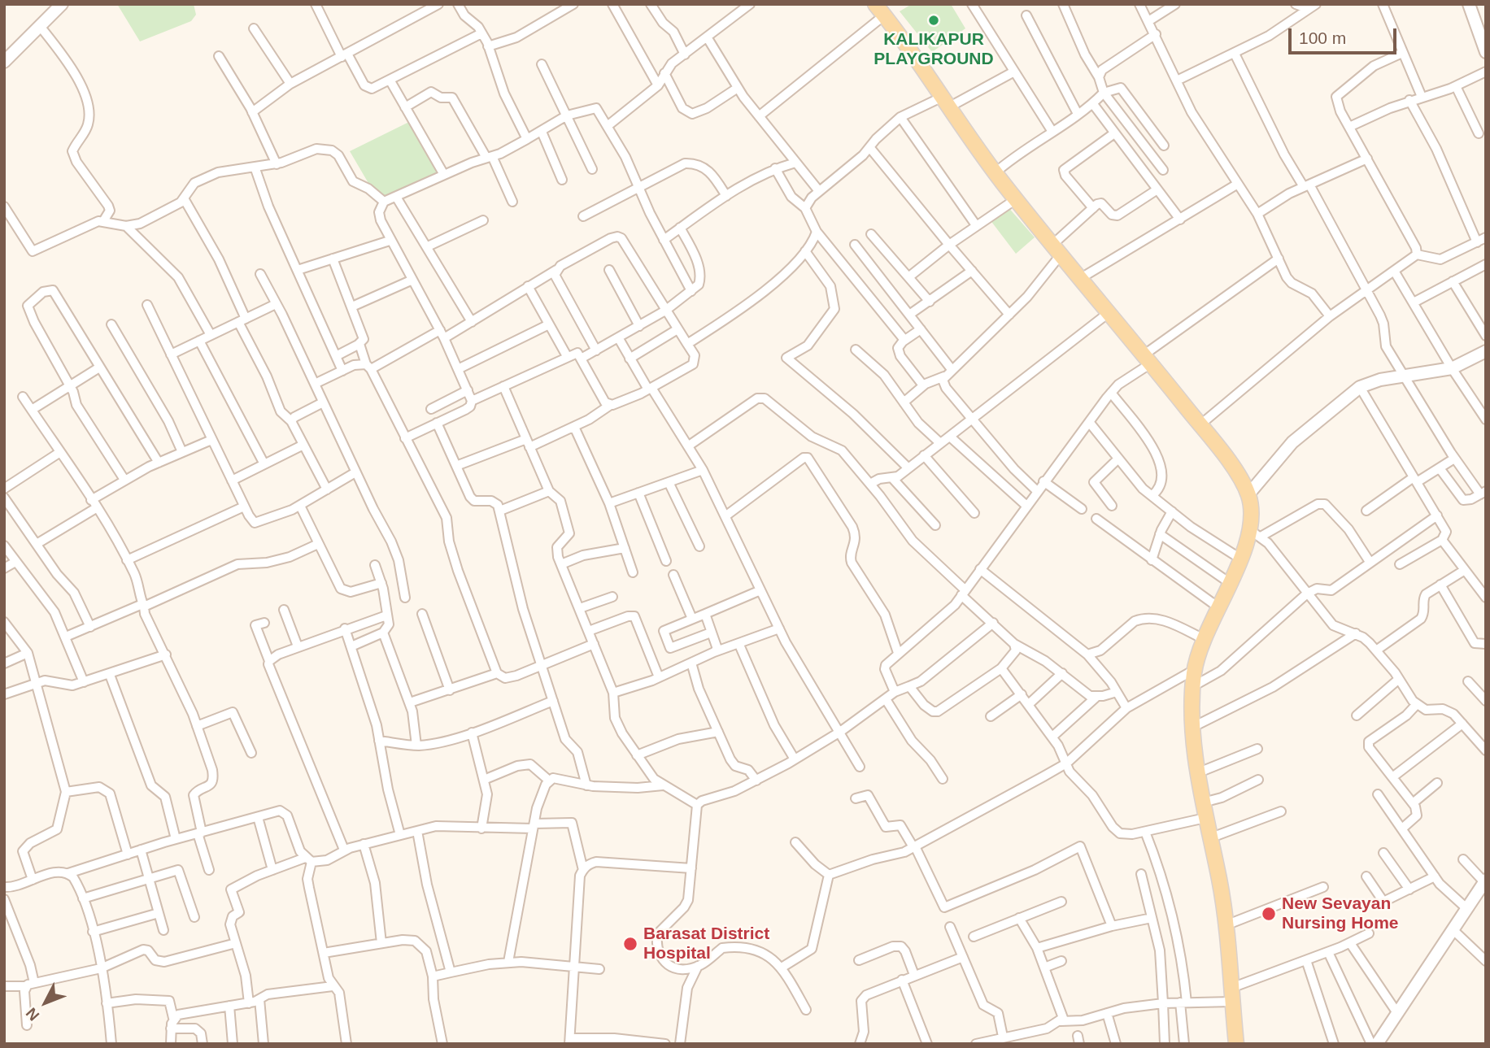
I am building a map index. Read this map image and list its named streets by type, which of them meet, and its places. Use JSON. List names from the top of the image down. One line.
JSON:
{"places":["KALIKAPUR PLAYGROUND","New Sevayan Nursing Home","Barasat District Hospital"],"scale_bar":"100 m","north":"bottom left"}
